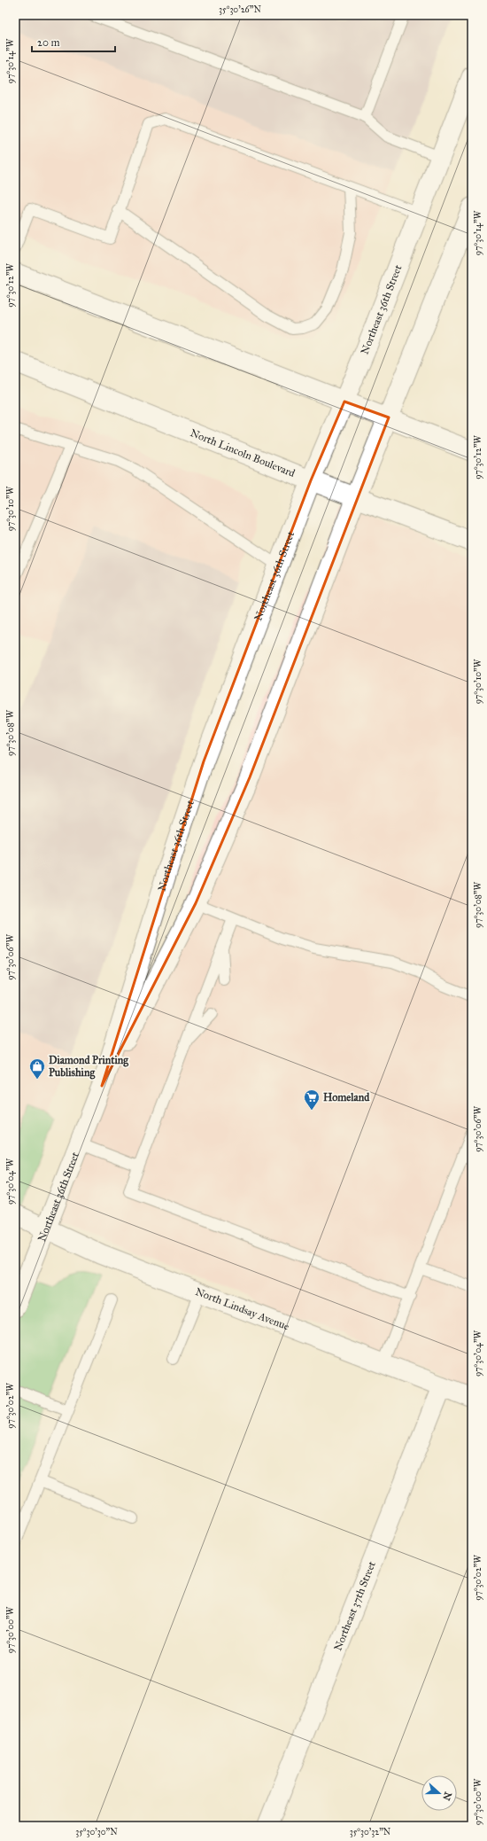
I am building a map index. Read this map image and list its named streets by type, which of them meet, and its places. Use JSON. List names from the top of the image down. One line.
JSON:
{"streets":{"main road":["Northeast 36th Street","North Lincoln Boulevard","North Lindsay Avenue","Northeast 37th Street"]},"crossings":[["Northeast 36th Street","North Lincoln Boulevard"],["Northeast 36th Street","North Lindsay Avenue"],["North Lindsay Avenue","Northeast 37th Street"]],"places":{"shop":["Diamond Printing Publishing"],"supermarket":["Homeland"]},"scale_bar":"20 m","north":"right","coordinates":["35°30'26\"N","97°30'14\"W","97°30'12\"W","97°30'10\"W","97°30'08\"W","97°30'06\"W","97°30'04\"W","97°30'02\"W","97°30'00\"W","35°30'30\"N","35°30'32\"N"]}
